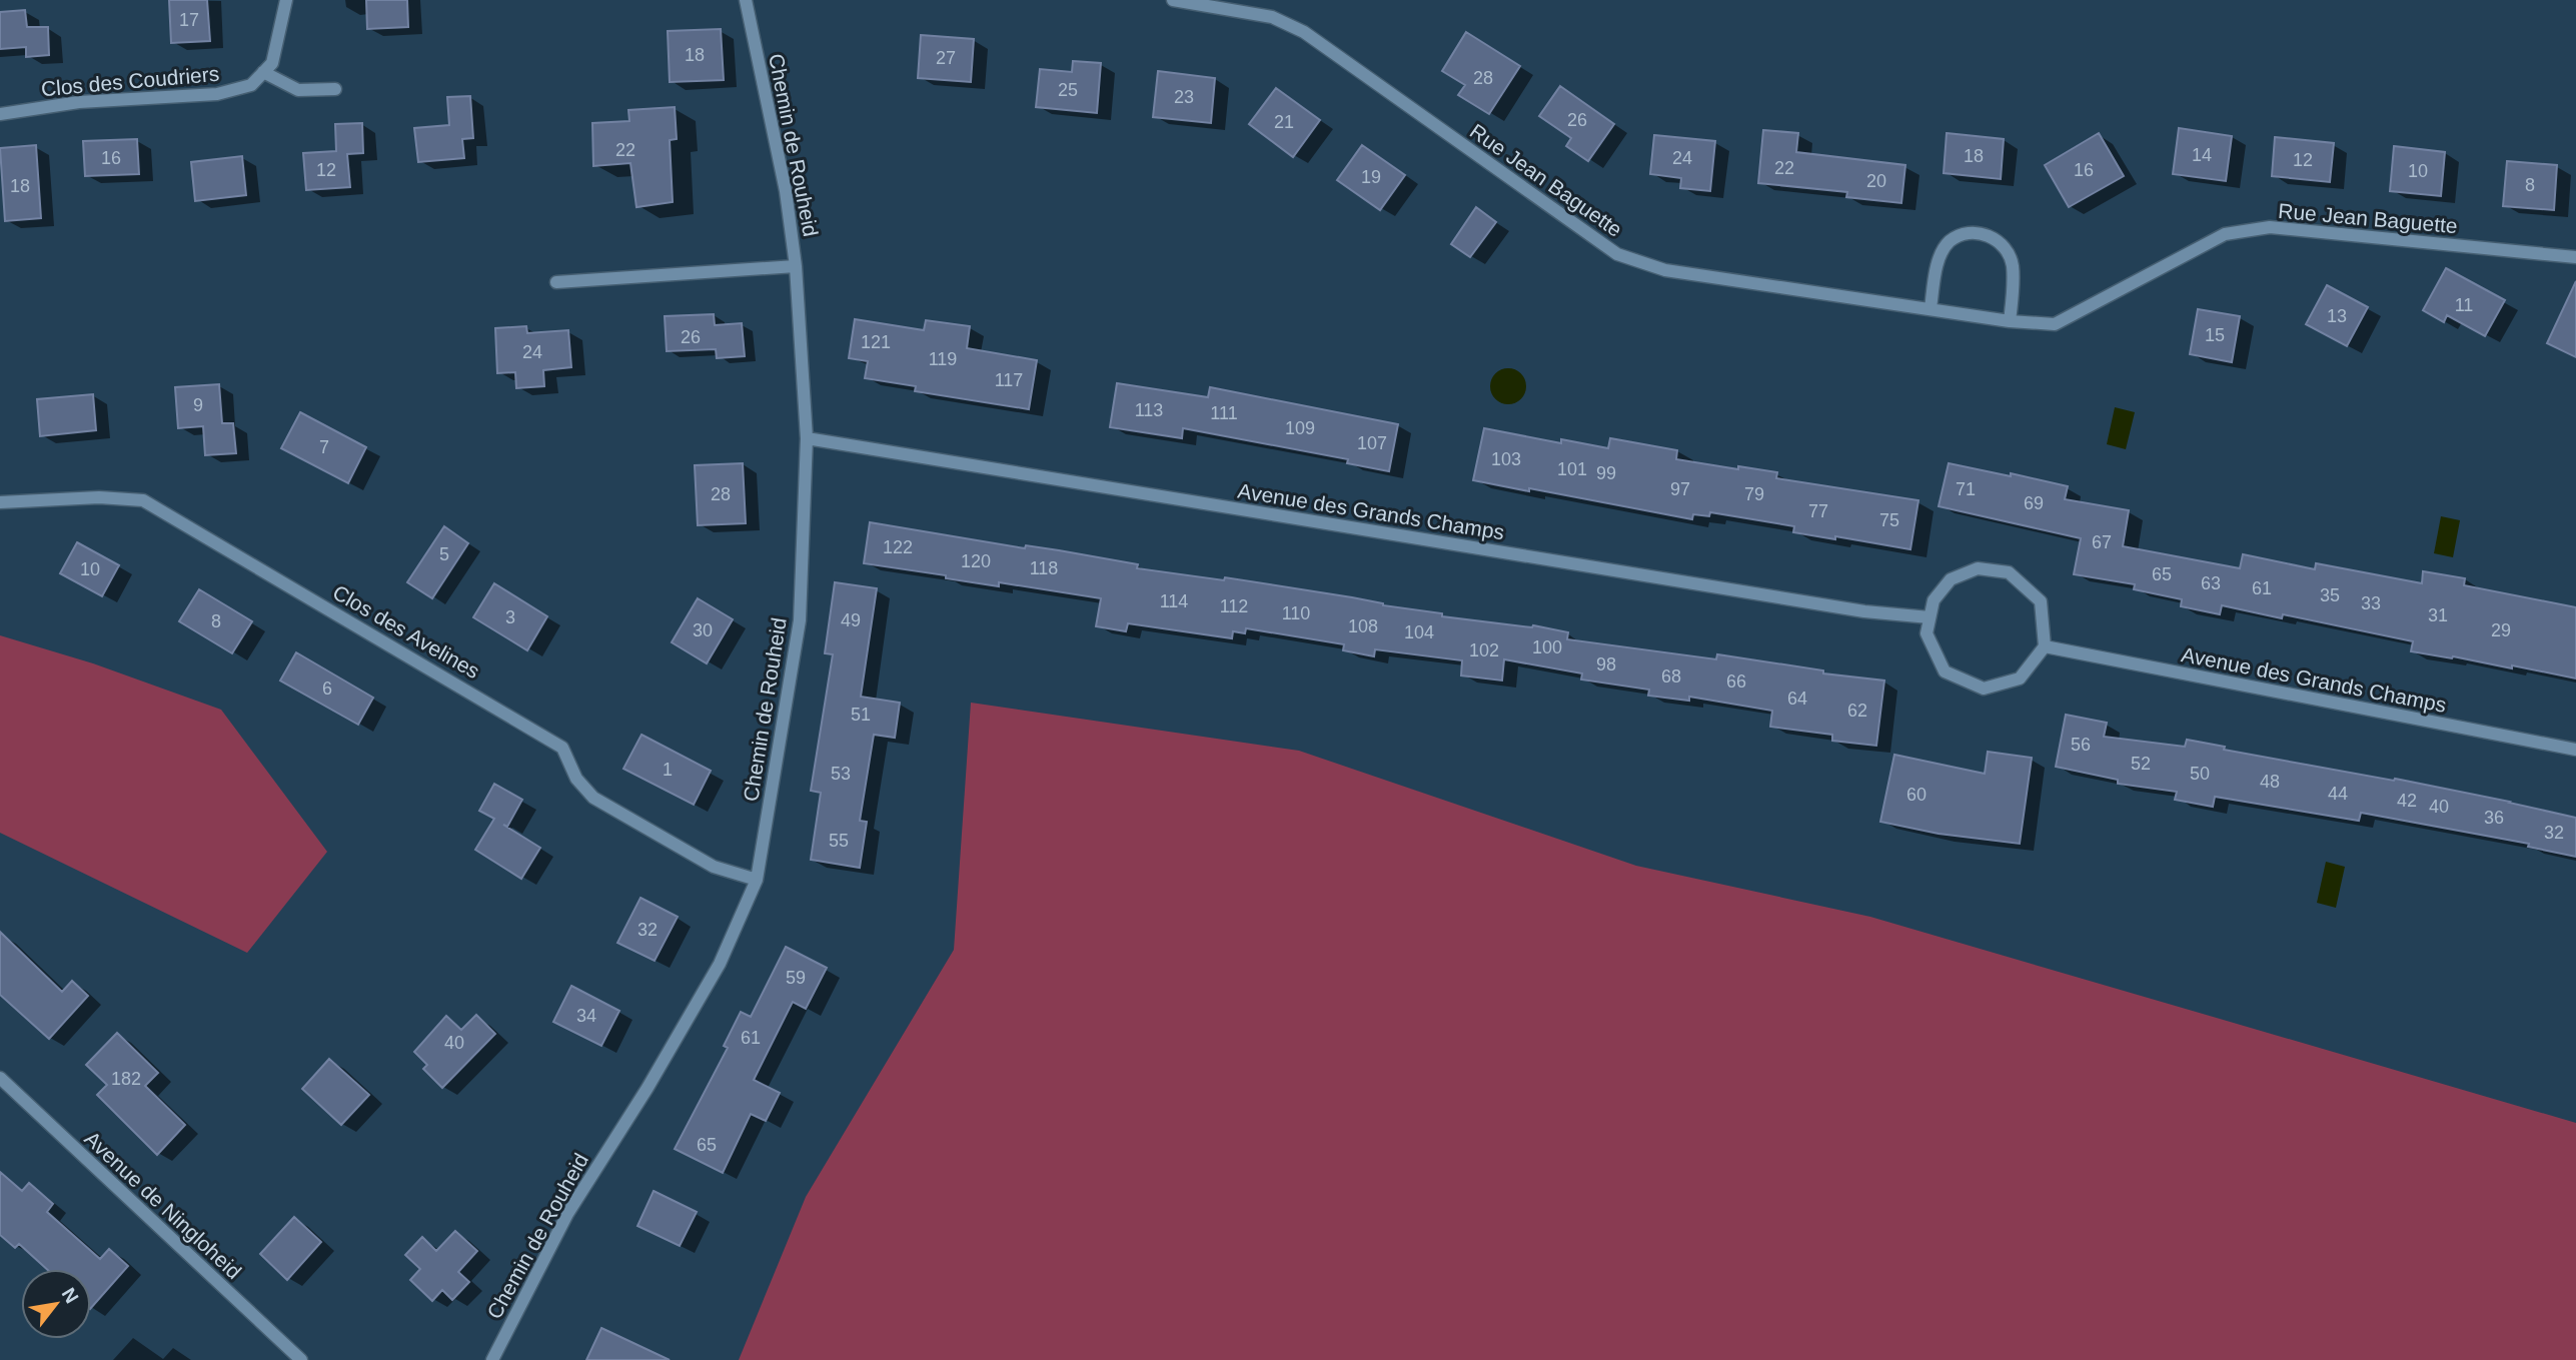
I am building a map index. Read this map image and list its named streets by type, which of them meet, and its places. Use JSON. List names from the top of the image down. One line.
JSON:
{"streets":{"street":["Clos des Coudriers","Chemin de Rouheid","Rue Jean Baguette","Avenue des Grands Champs","Clos des Avelines","Avenue de Ningloheid"]},"crossings":[["Chemin de Rouheid","Avenue des Grands Champs"],["Chemin de Rouheid","Clos des Avelines"]],"house_numbers":["17","18","27","28","25","23","26","21","22","14","18","16","24","12","22","12","16","10","19","20","8","18","11","13","15","26","121","24","119","117","9","113","111","109","107","7","103","101","99","97","71","28","79","69","77","75","67","122","5","120","118","10","65","63","61","35","114","33","112","110","31","3","49","8","108","30","29","104","100","102","98","68","66","6","64","62","51","56","52","1","53","50","48","44","60","42","40","36","32","55","32","59","34","61","40","182","65"],"north":"top right"}
